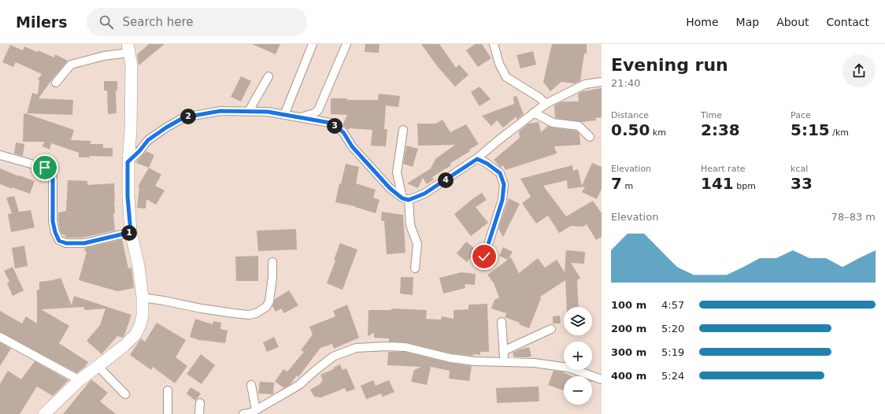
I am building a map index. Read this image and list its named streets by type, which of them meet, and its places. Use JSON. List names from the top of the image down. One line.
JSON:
{"page":{"header":"Milers","search":"Search here","nav":["Home","Map","About","Contact"],"heading":["Evening run","21:40"],"stats":[["Distance","0.50 km"],["Time","2:38"],["Pace","5:15 /km"],["Elevation","7 m"],["Heart rate","141 bpm"],["kcal","33"]],"pins":["2","3","4","1"],"chart":["Elevation","78–83 m"],"list":[{"name":"100 m","note":"4:57"},{"name":"200 m","note":"5:20"},{"name":"300 m","note":"5:19"},{"name":"400 m","note":"5:24"}],"map_buttons":["+","−"]}}
